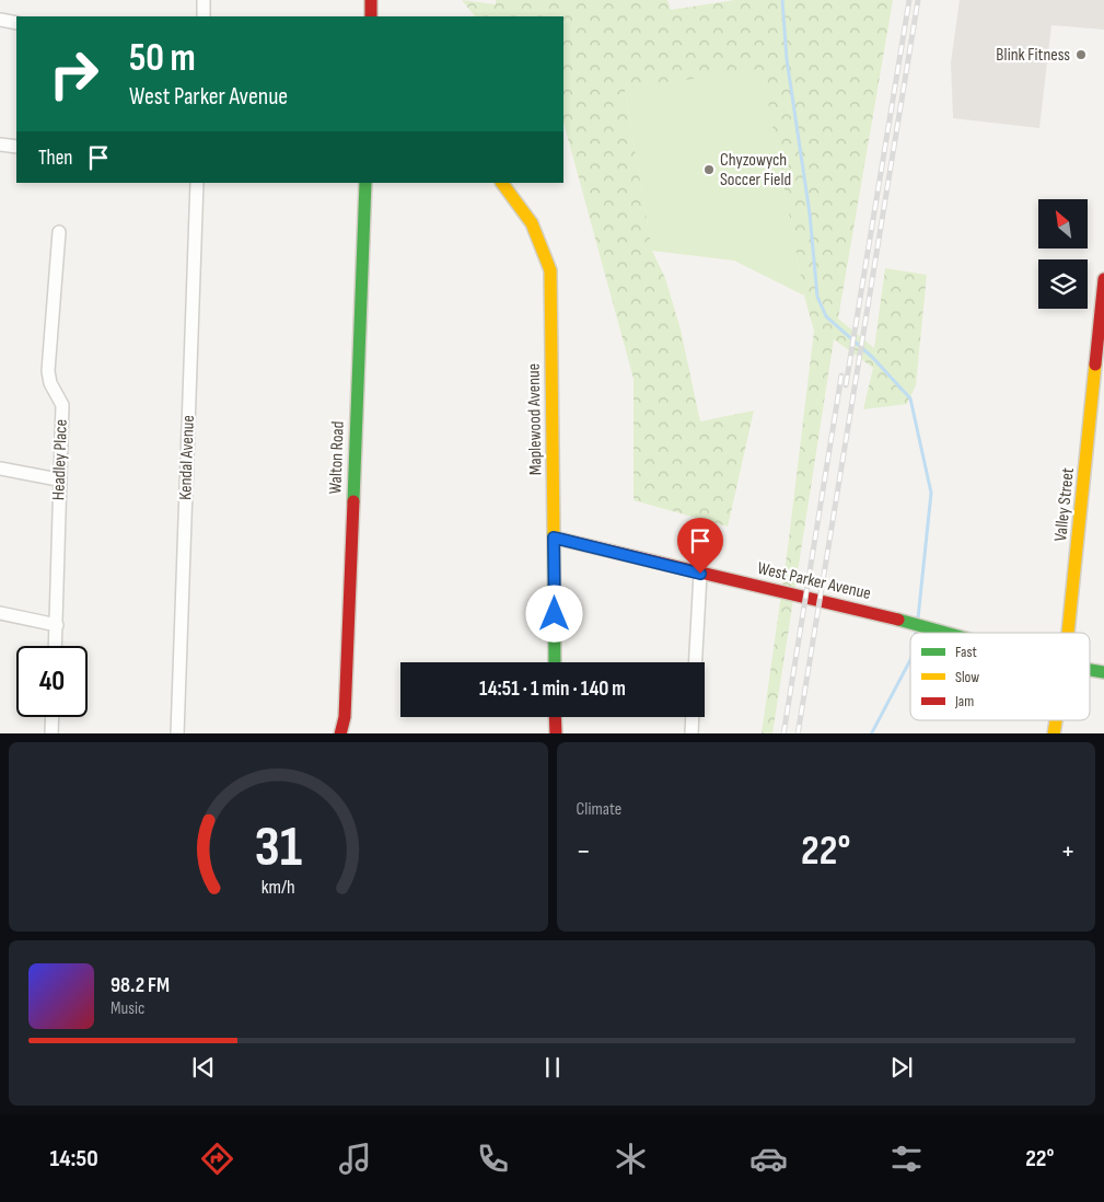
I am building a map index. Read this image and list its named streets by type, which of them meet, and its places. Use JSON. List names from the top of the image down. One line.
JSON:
{"streets":{"street":["Maplewood Avenue","Kendal Avenue","Walton Road","Headley Place","Valley Street","West Parker Avenue"]},"crossings":[["Maplewood Avenue","West Parker Avenue"]],"places":["Blink Fitness","Chyzowych Soccer Field"],"legend":["Fast","Slow","Jam"],"north":"top left","page":{"turn":["50 m","West Parker Avenue"],"then":"Then","limit":"40","trip":"14:51 · 1 min · 140 m","tile":"Climate","heat":["−","22°","+"],"song":["98.2 FM","Music"],"tabs":["14:50","22°"],"gauge":["31","km/h"]}}
